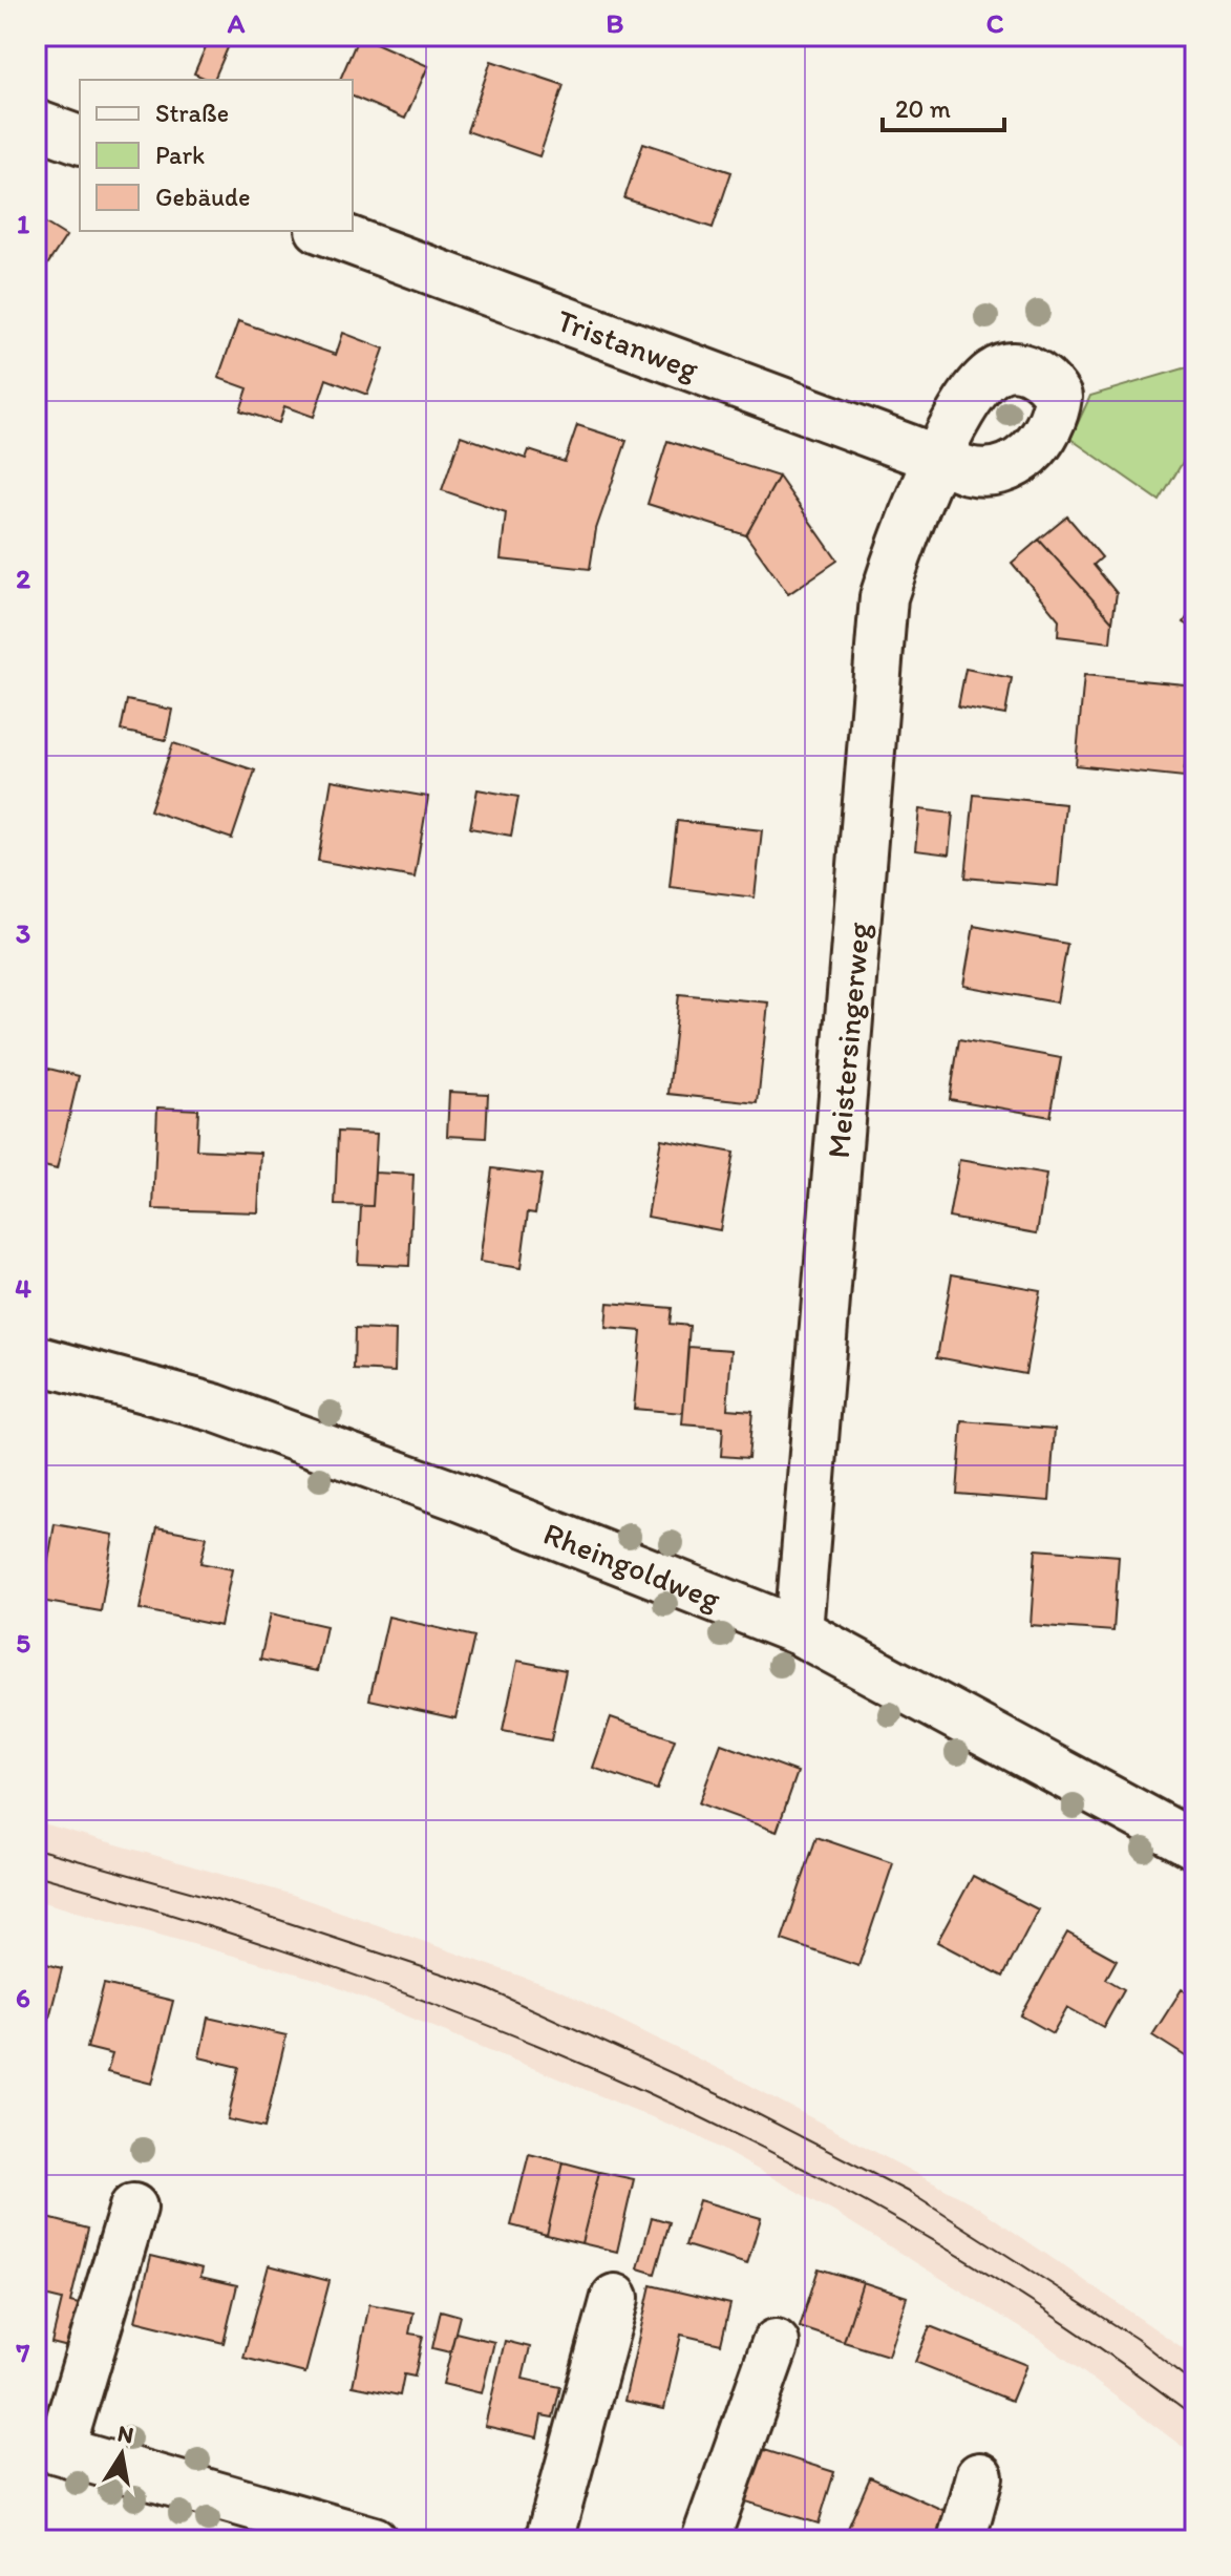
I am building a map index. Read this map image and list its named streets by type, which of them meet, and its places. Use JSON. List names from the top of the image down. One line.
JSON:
{"streets":{"street":["Tristanweg","Meistersingerweg","Rheingoldweg"]},"crossings":[["Tristanweg","Meistersingerweg"],["Meistersingerweg","Rheingoldweg"]],"legend":["Straße","Park","Gebäude"],"scale_bar":"20 m","north":"top","grid":{"columns":["A","B","C"],"rows":["1","2","3","4","5","6","7"]}}
